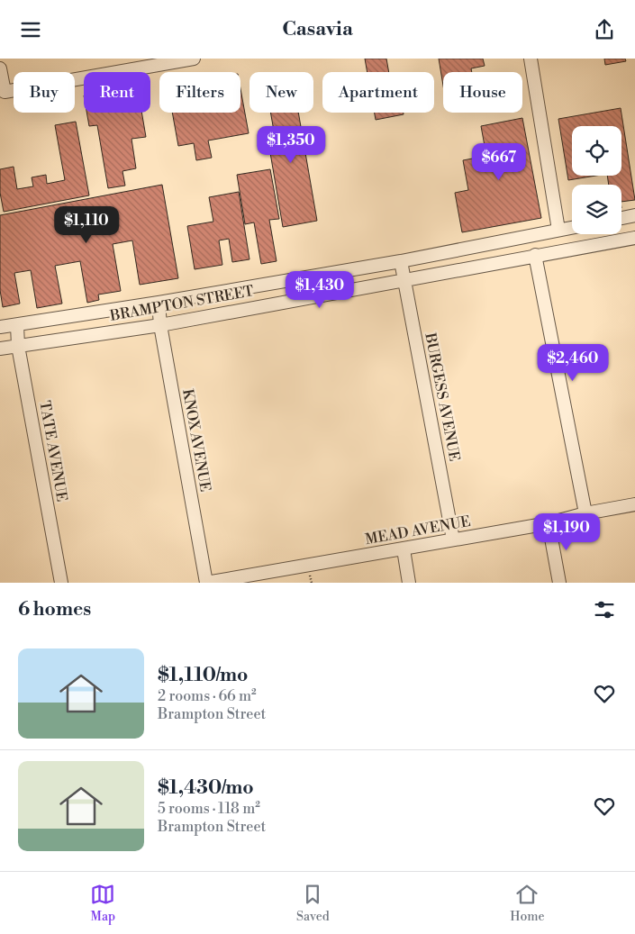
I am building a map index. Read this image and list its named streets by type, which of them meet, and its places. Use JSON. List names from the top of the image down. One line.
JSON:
{"streets":{"street":["BRAMPTON STREET","BURGESS AVENUE","KNOX AVENUE","TATE AVENUE","MEAD AVENUE"]},"crossings":[["BRAMPTON STREET","BURGESS AVENUE"],["BRAMPTON STREET","KNOX AVENUE"],["BRAMPTON STREET","TATE AVENUE"],["BURGESS AVENUE","MEAD AVENUE"],["KNOX AVENUE","MEAD AVENUE"]],"page":{"header":"Casavia","chip":["Buy","Rent","Filters","New","Apartment","House"],"price":["$1,350","$667","$1,110","$1,430","$2,460","$1,190"],"heading":"6 homes","list":[{"name":"$1,110/mo","note":"2 rooms · 66 m² · Brampton Street"},{"name":"$1,430/mo","note":"5 rooms · 118 m² · Brampton Street"}],"tabs":["Map","Saved","Home"]}}
